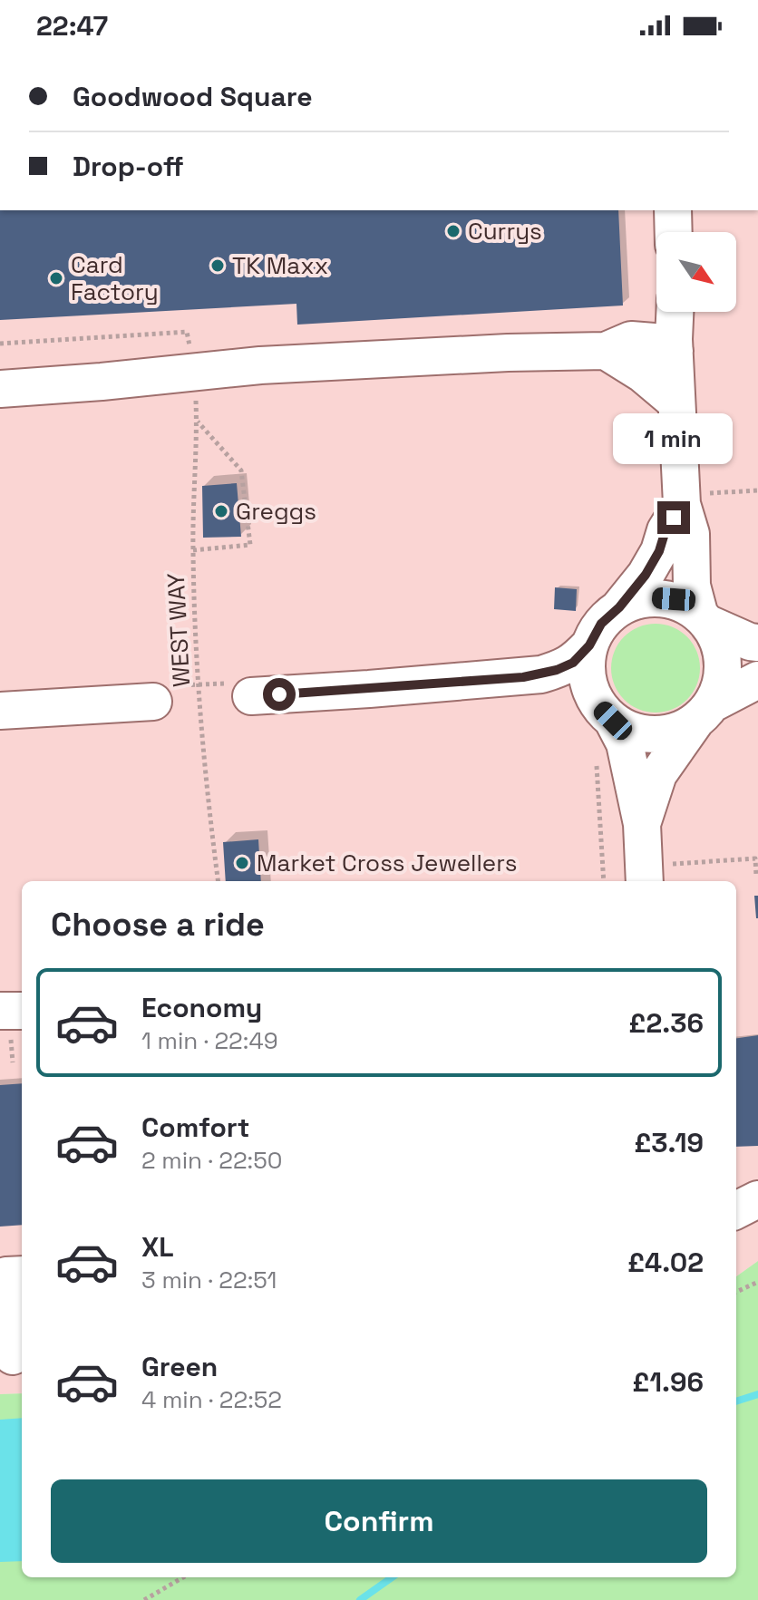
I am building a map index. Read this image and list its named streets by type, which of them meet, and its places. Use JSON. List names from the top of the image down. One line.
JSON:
{"streets":{"path":["WEST WAY"]},"places":["Currys","TK Maxx","Card Factory","Greggs","Market Cross Jewellers"],"north":"bottom right","page":{"status":"22:47","banner":["Goodwood Square","Drop-off"],"bubble":"1 min","heading":"Choose a ride","list":[{"name":"Economy","note":"1 min · 22:49","value":"£2.36"},{"name":"Comfort","note":"2 min · 22:50","value":"£3.19"},{"name":"XL","note":"3 min · 22:51","value":"£4.02"},{"name":"Green","note":"4 min · 22:52","value":"£1.96"}],"buttons":"Confirm"}}
